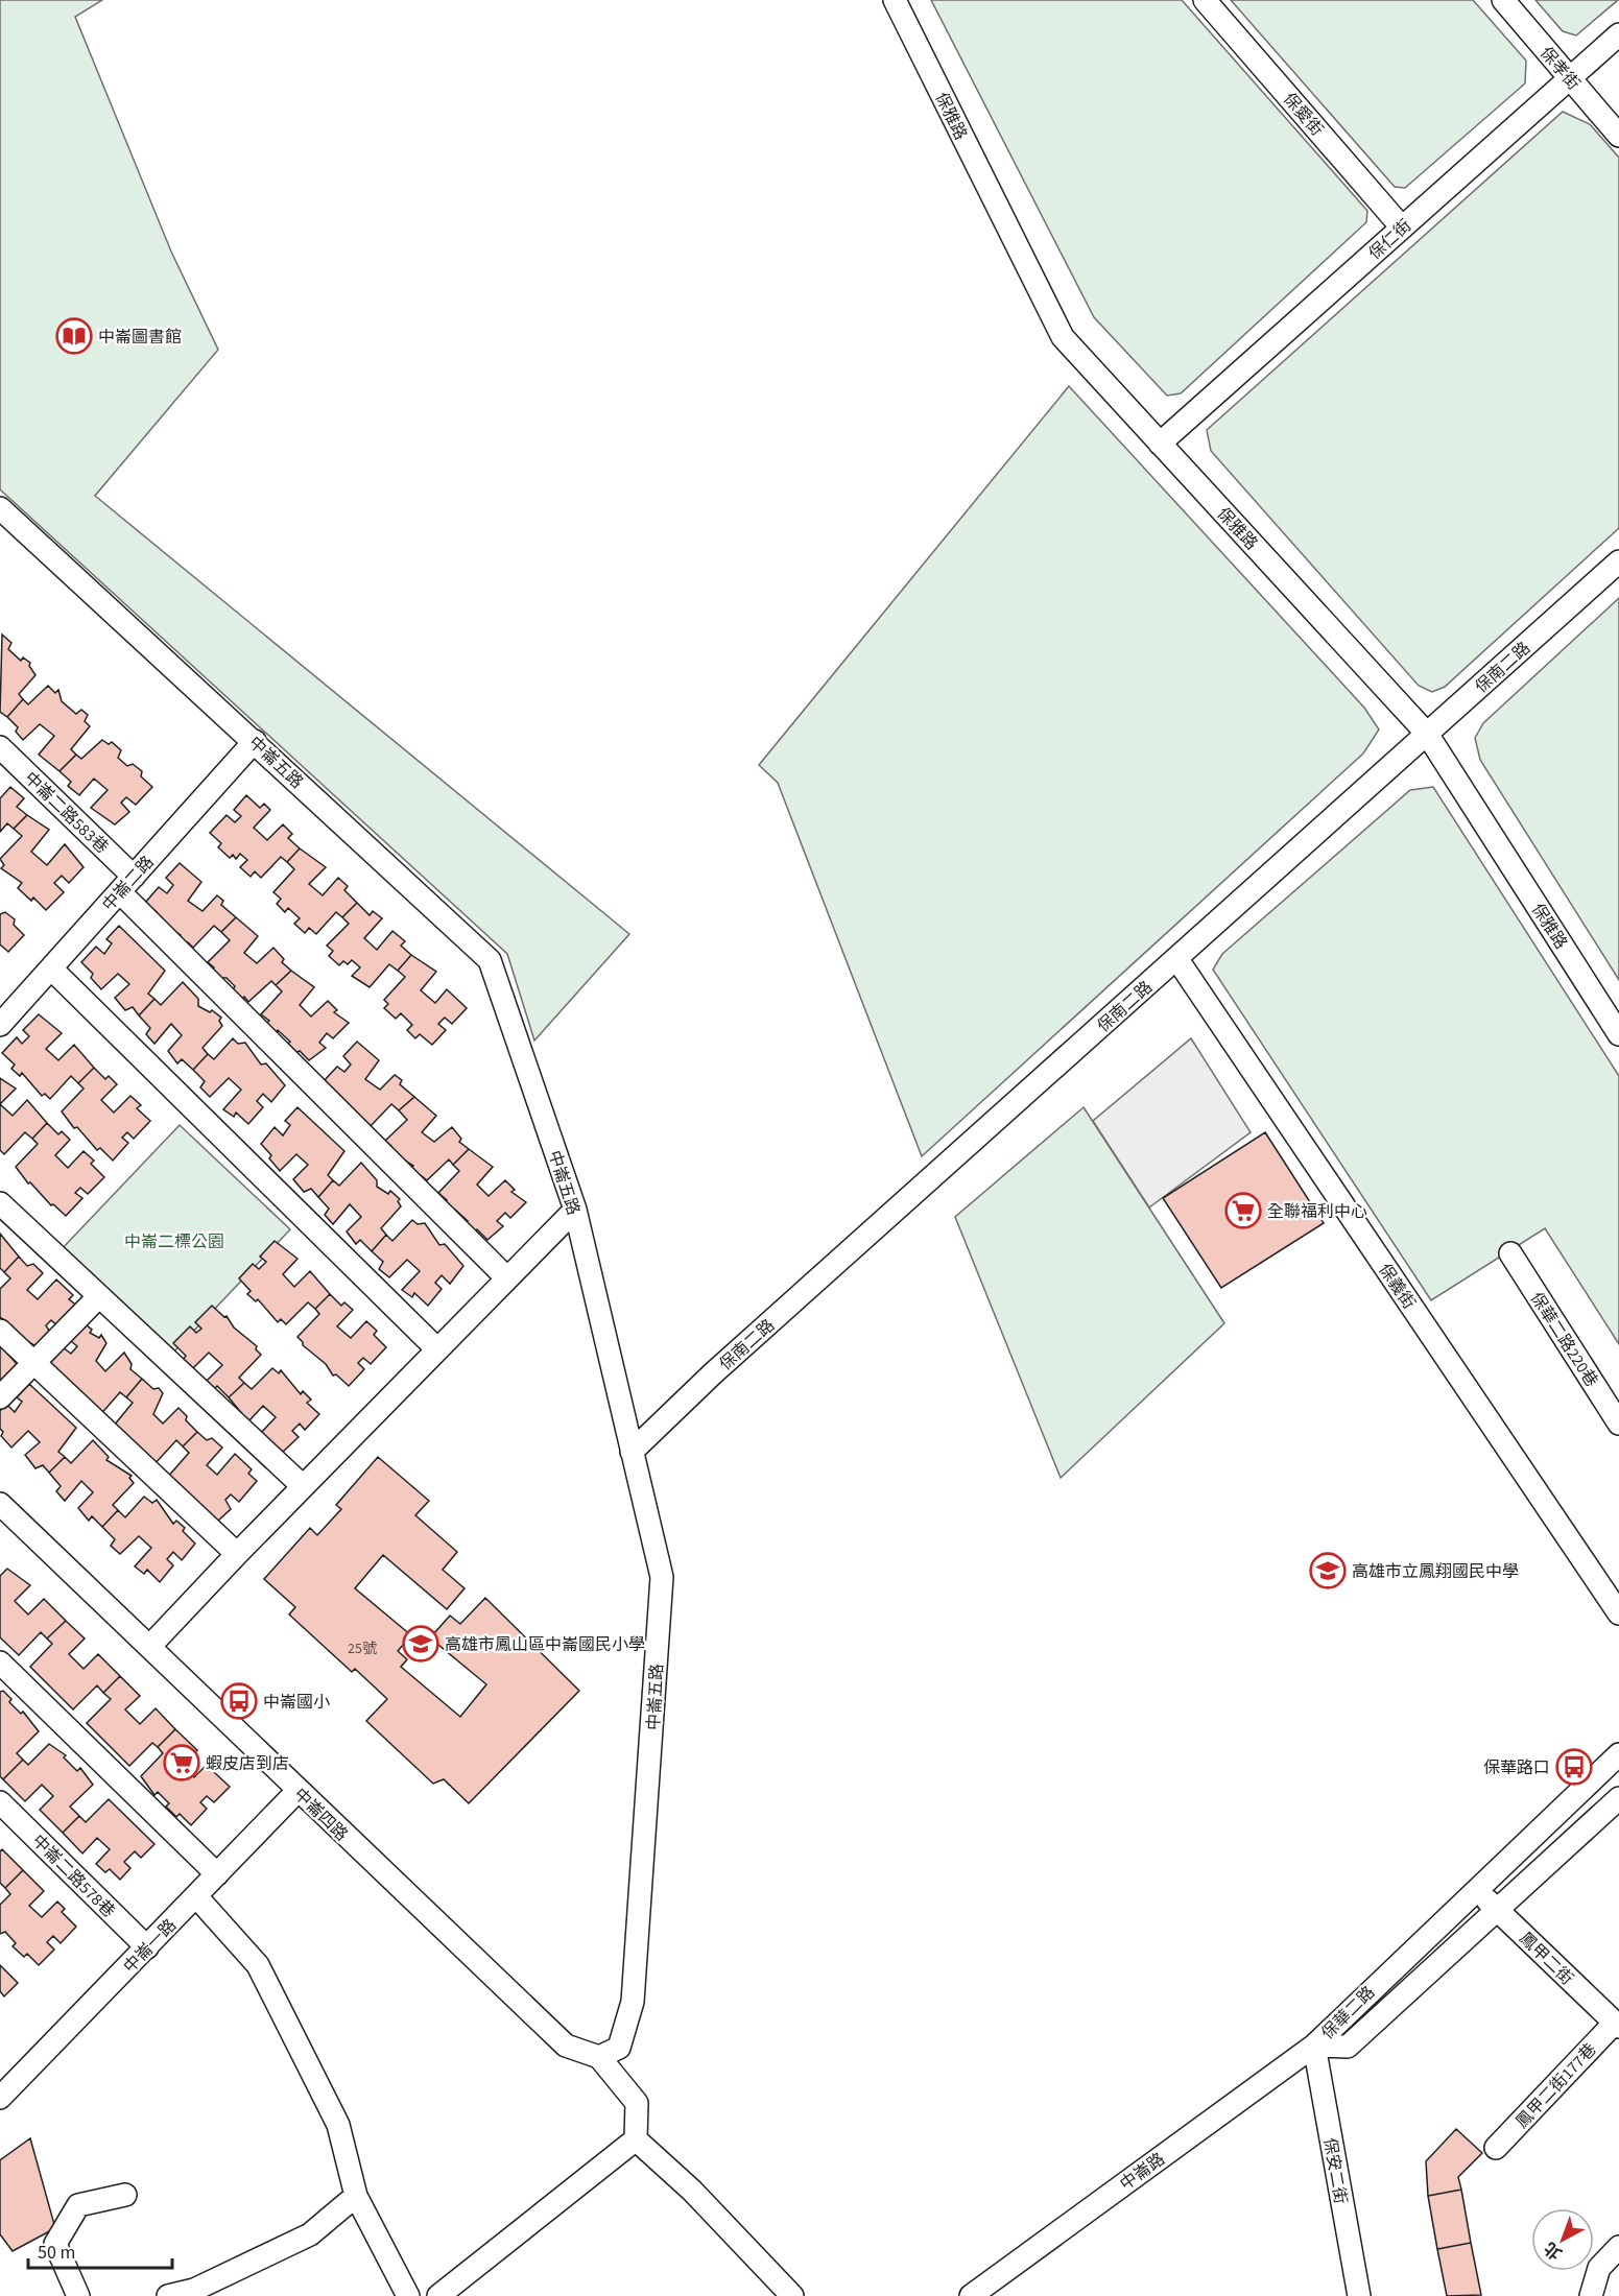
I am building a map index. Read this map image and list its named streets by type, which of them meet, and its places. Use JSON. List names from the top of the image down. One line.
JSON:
{"streets":{"street":["保孝街","保愛街","保雅路","保仁街","保南二路","中崙五路","中崙二路583巷","中崙二路","保義街","保華二路220巷","中崙四路","中崙二路578巷","中崙一路","鳳甲二街","保華二路","鳳甲二街177巷","中崙路","保安二街"]},"crossings":[["保孝街","保仁街"],["保愛街","保仁街"],["保雅路","保仁街"],["保雅路","保南二路"],["保南二路","中崙五路"],["保南二路","保義街"],["中崙五路","中崙二路"],["中崙五路","中崙四路"],["中崙二路583巷","中崙二路"],["中崙四路","中崙一路"],["中崙二路578巷","中崙一路"],["鳳甲二街","保華二路"],["鳳甲二街","鳳甲二街177巷"],["保華二路","中崙路"],["保華二路","保安二街"],["中崙路","保安二街"]],"parks":["中崙二標公園"],"places":{"library":["中崙圖書館"],"supermarket":["全聯福利中心","蝦皮店到店"],"school or university":["高雄市立鳳翔國民中學","高雄市鳳山區中崙國民小學"],"bus stop":["中崙國小","保華路口"]},"house_numbers":["25號"],"scale_bar":"50 m","north":"bottom left"}
